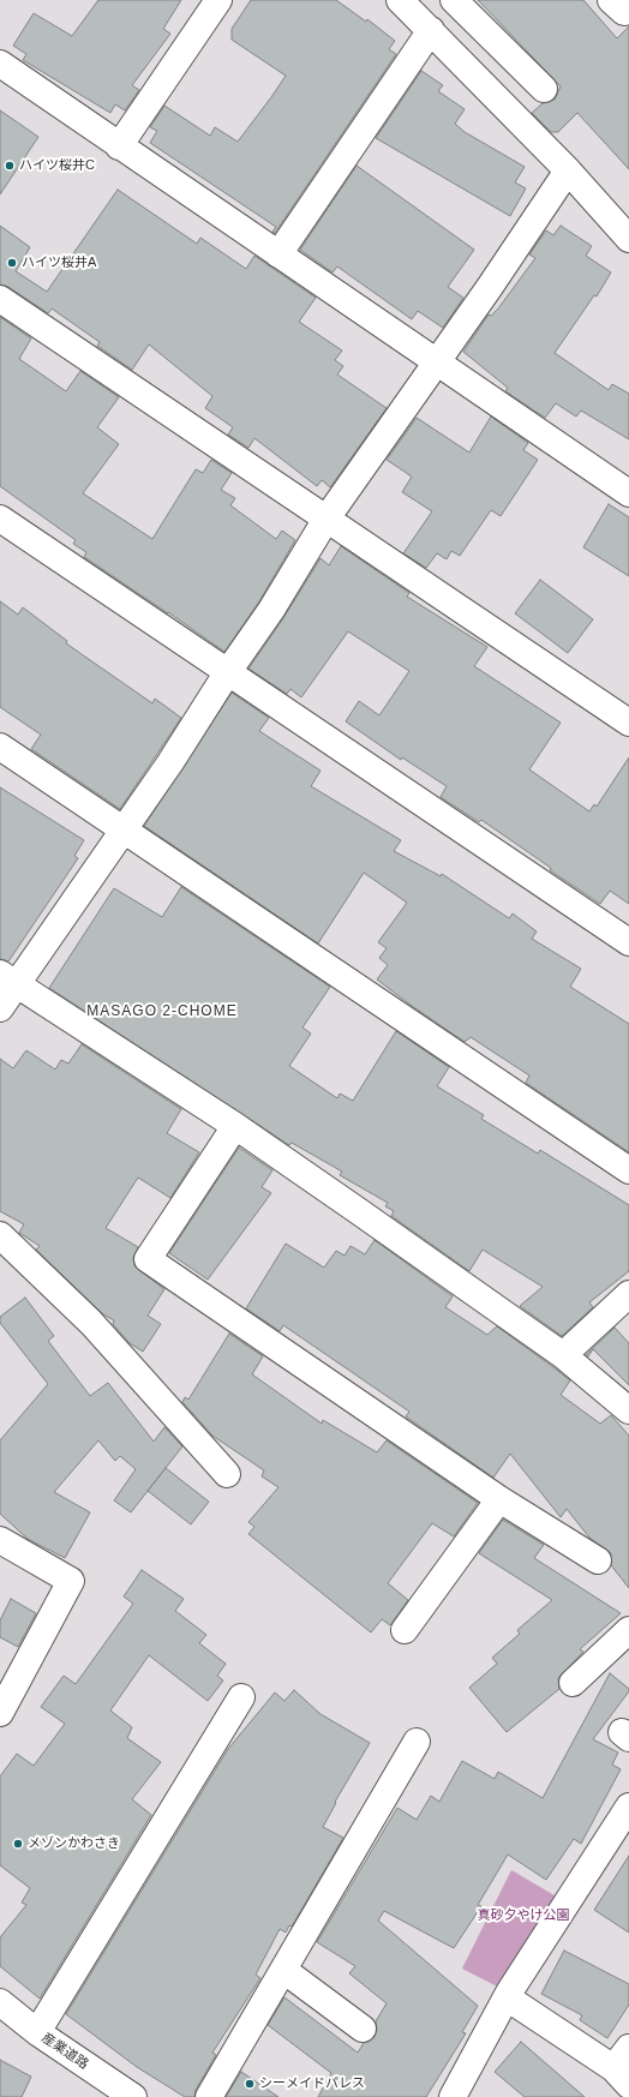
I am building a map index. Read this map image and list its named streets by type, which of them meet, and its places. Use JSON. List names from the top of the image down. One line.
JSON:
{"streets":{"street":["産業道路"]},"districts":["MASAGO 2-CHOME"],"parks":["真砂夕やけ公園"],"places":["ハイツ桜井C","ハイツ桜井A","メゾンかわさき","シーメイドパレス"]}
